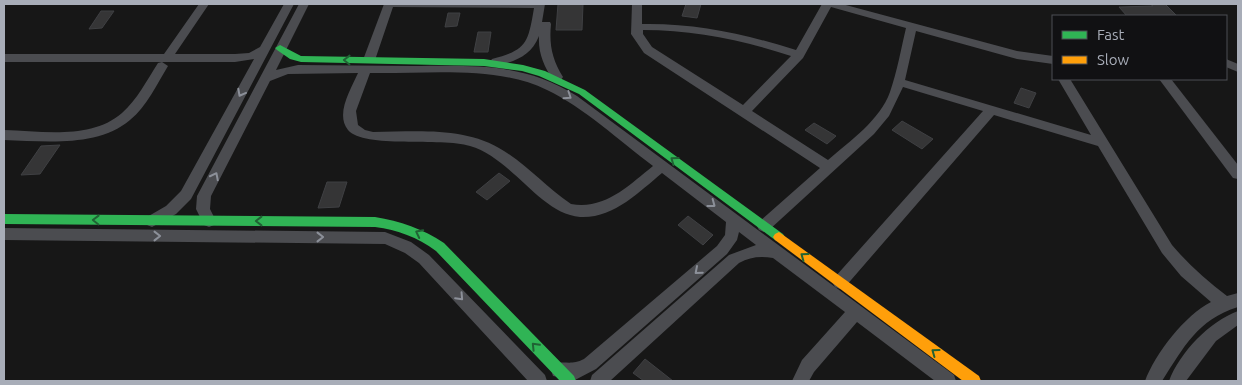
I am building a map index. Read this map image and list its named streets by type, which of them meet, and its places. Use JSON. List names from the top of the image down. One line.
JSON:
{"legend":["Fast","Slow"]}
